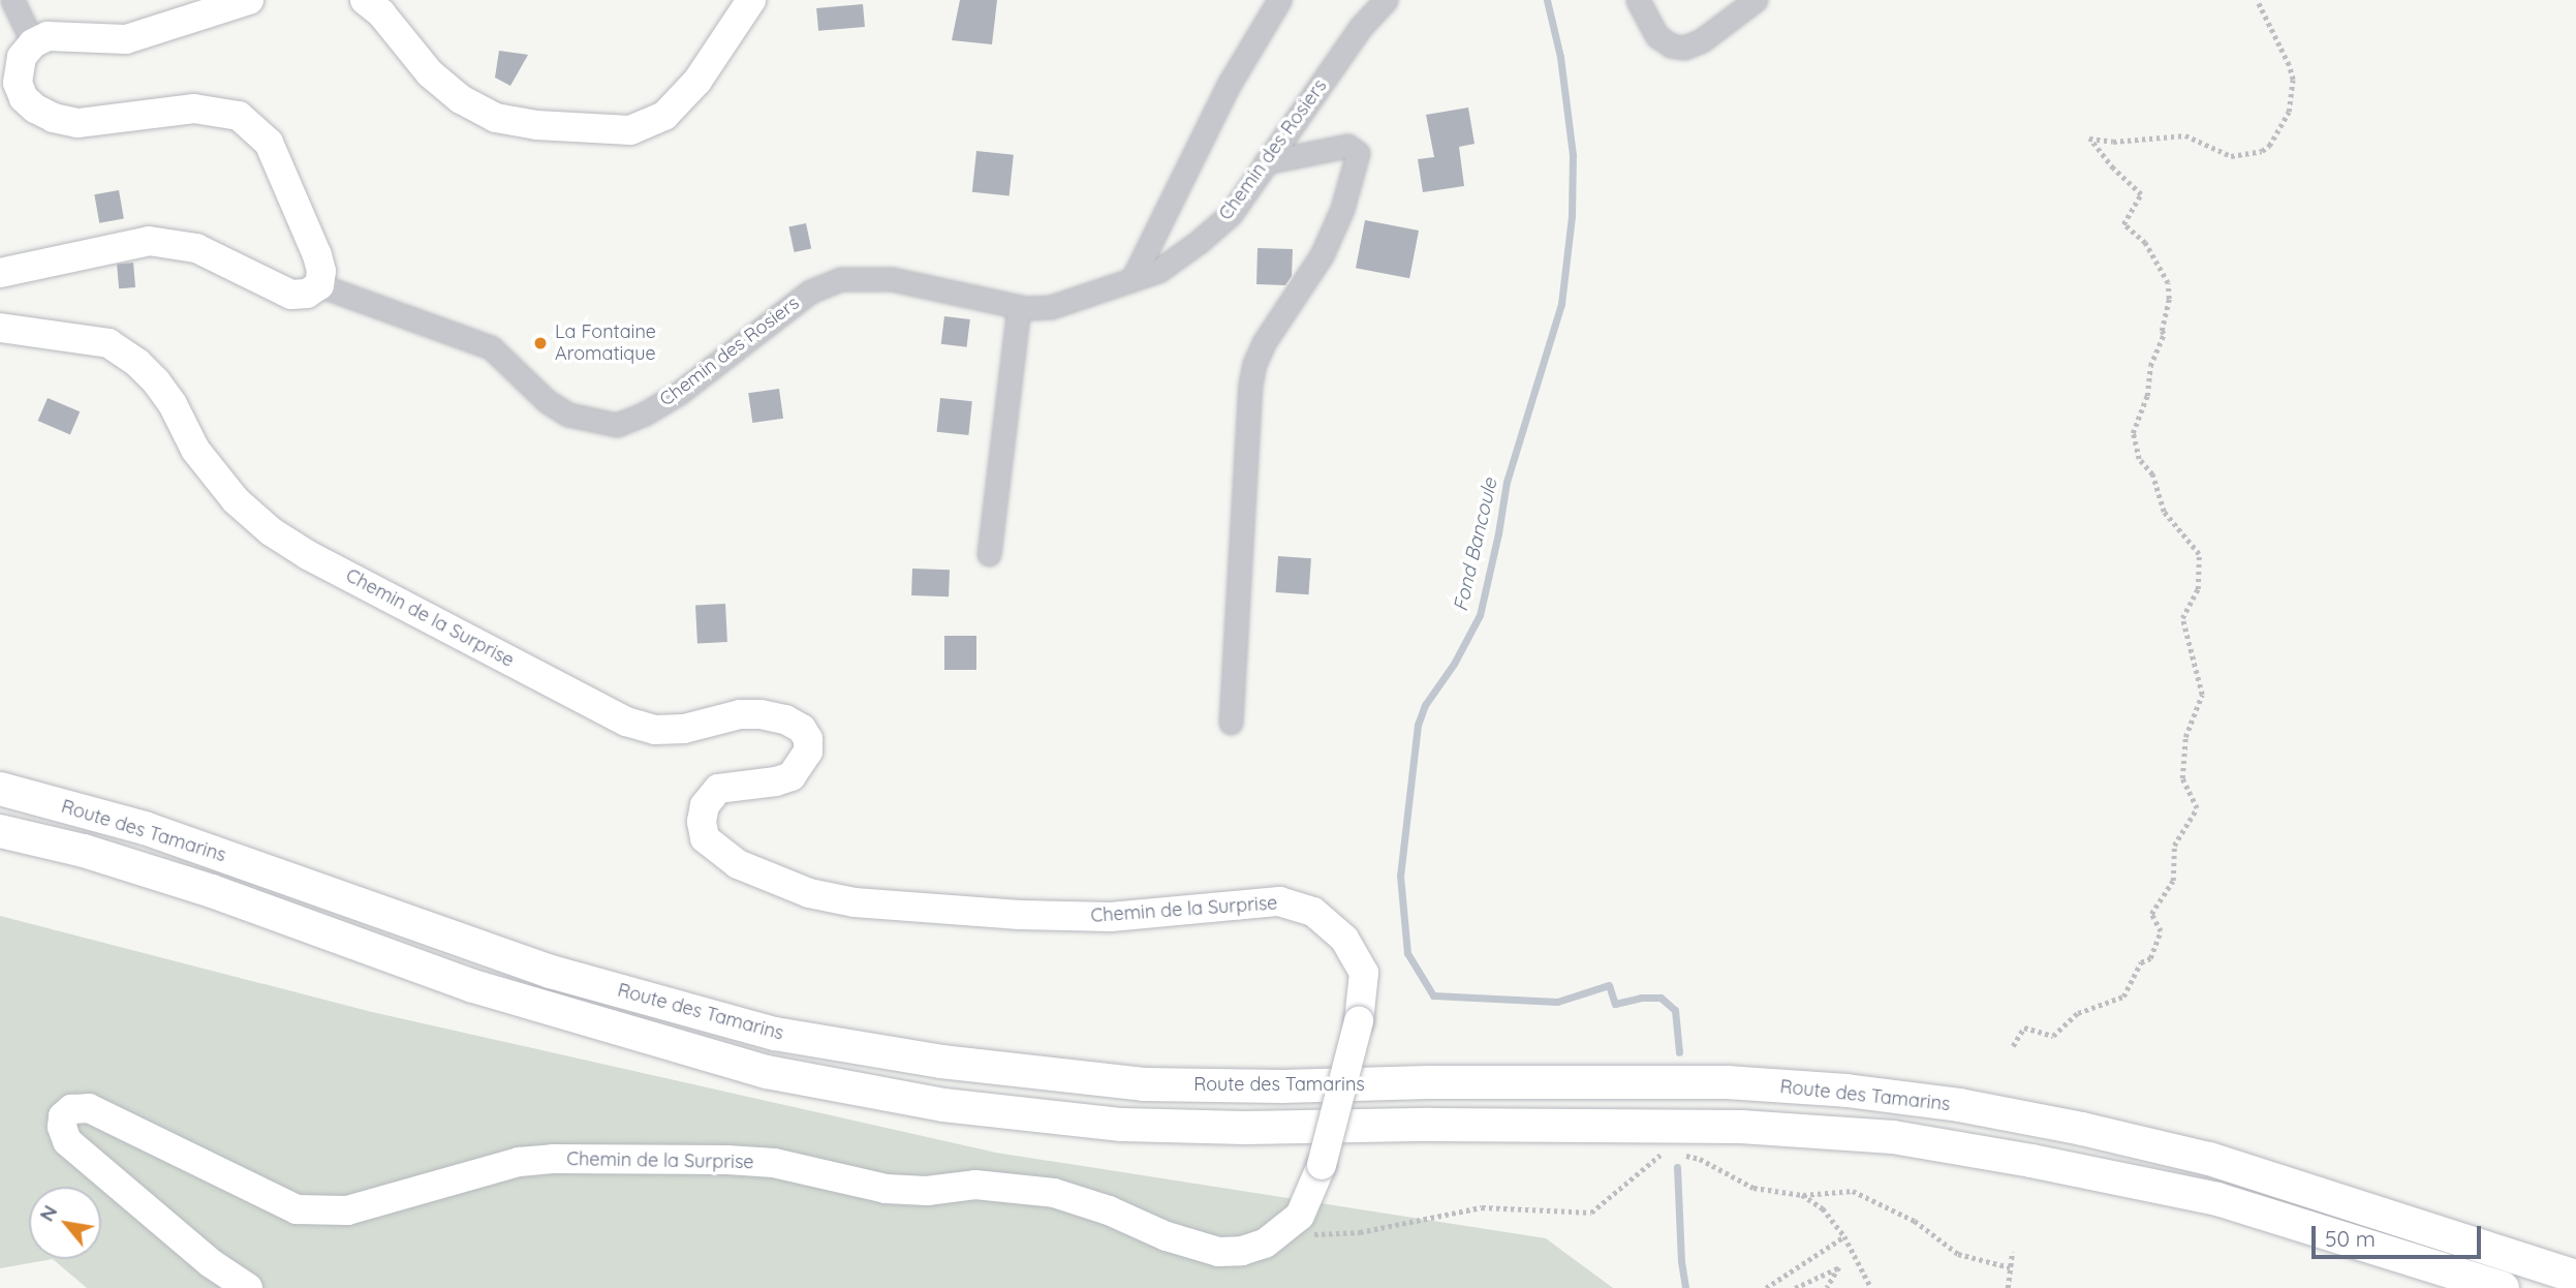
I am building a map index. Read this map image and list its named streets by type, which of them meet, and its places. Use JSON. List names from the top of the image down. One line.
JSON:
{"streets":{"highway":["Route des Tamarins"],"main road":["Chemin de la Surprise"],"street":["Chemin des Rosiers"]},"water":["Fond Bancoule"],"places":["La Fontaine Aromatique"],"scale_bar":"50 m","north":"top left"}
